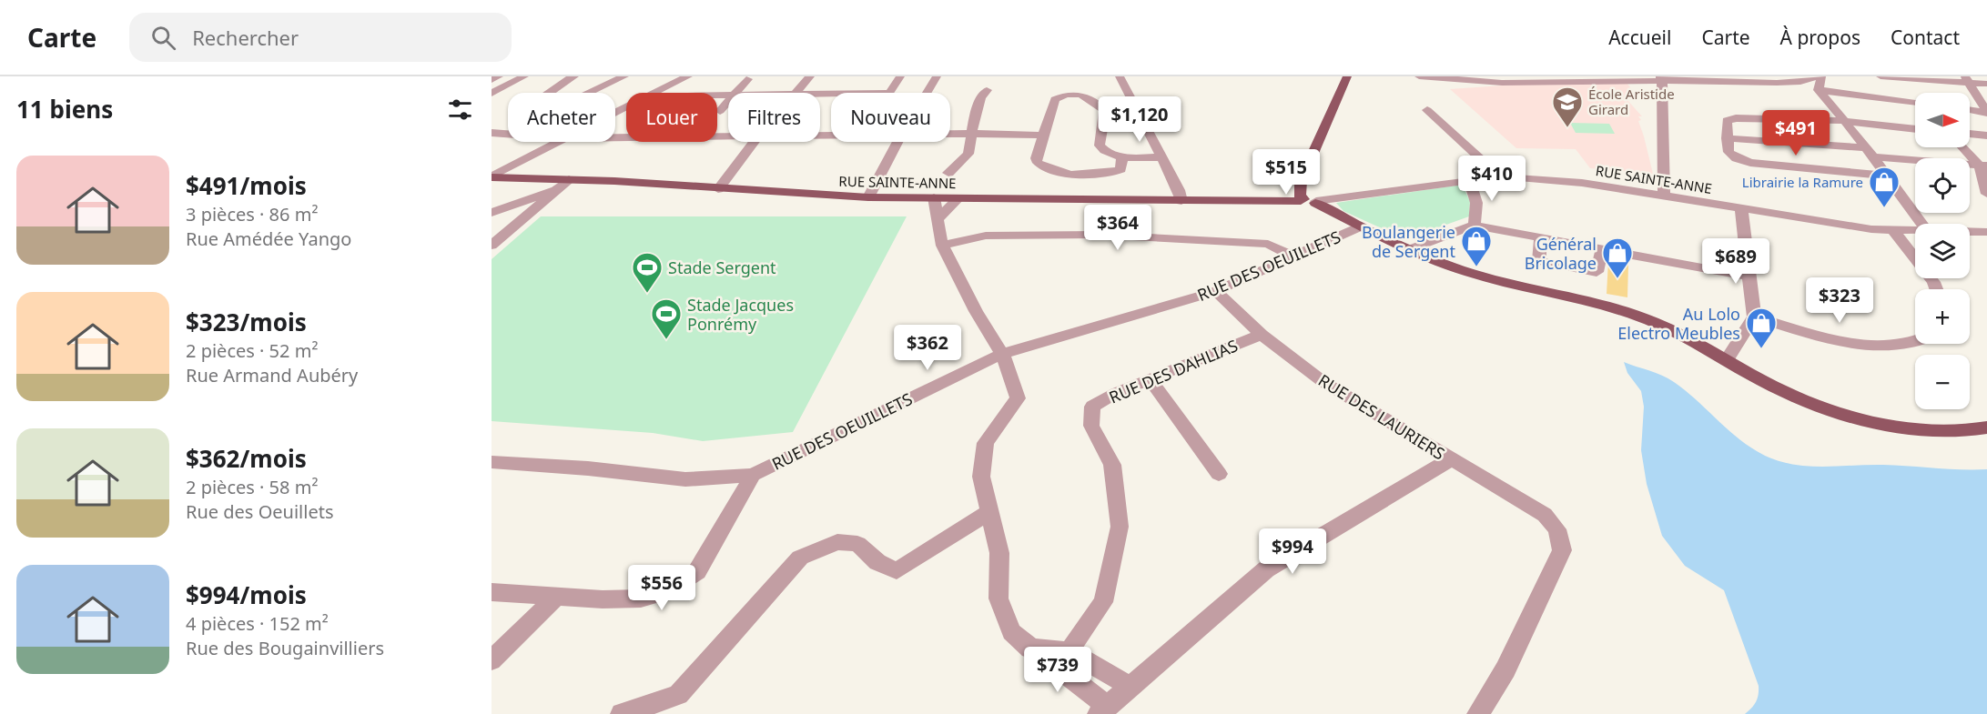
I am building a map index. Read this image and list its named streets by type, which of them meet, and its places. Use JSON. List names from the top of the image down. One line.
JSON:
{"streets":{"main road":["RUE SAINTE-ANNE"],"street":["RUE DES OEUILLETS","RUE DES DAHLIAS","RUE DES LAURIERS"]},"crossings":[["RUE SAINTE-ANNE","RUE DES OEUILLETS"],["RUE DES OEUILLETS","RUE DES LAURIERS"],["RUE DES DAHLIAS","RUE DES LAURIERS"]],"places":{"school or university":["École Aristide Girard"],"shop":["Librairie la Ramure","Boulangerie de Sergent","Général Bricolage","Au Lolo Electro Meubles"],"sports":["Stade Sergent","Stade Jacques Ponrémy"]},"north":"right","page":{"header":"Carte","search":"Rechercher","nav":["Accueil","Carte","À propos","Contact"],"heading":"11 biens","map_buttons":["+","−"],"chip":["Acheter","Louer","Filtres","Nouveau"],"price":["$1,120","$491","$515","$410","$364","$689","$323","$362","$994","$556","$739"],"list":[{"name":"$491/mois","note":"3 pièces · 86 m² · Rue Amédée Yango"},{"name":"$323/mois","note":"2 pièces · 52 m² · Rue Armand Aubéry"},{"name":"$362/mois","note":"2 pièces · 58 m² · Rue des Oeuillets"},{"name":"$994/mois","note":"4 pièces · 152 m² · Rue des Bougainvilliers"}]}}
